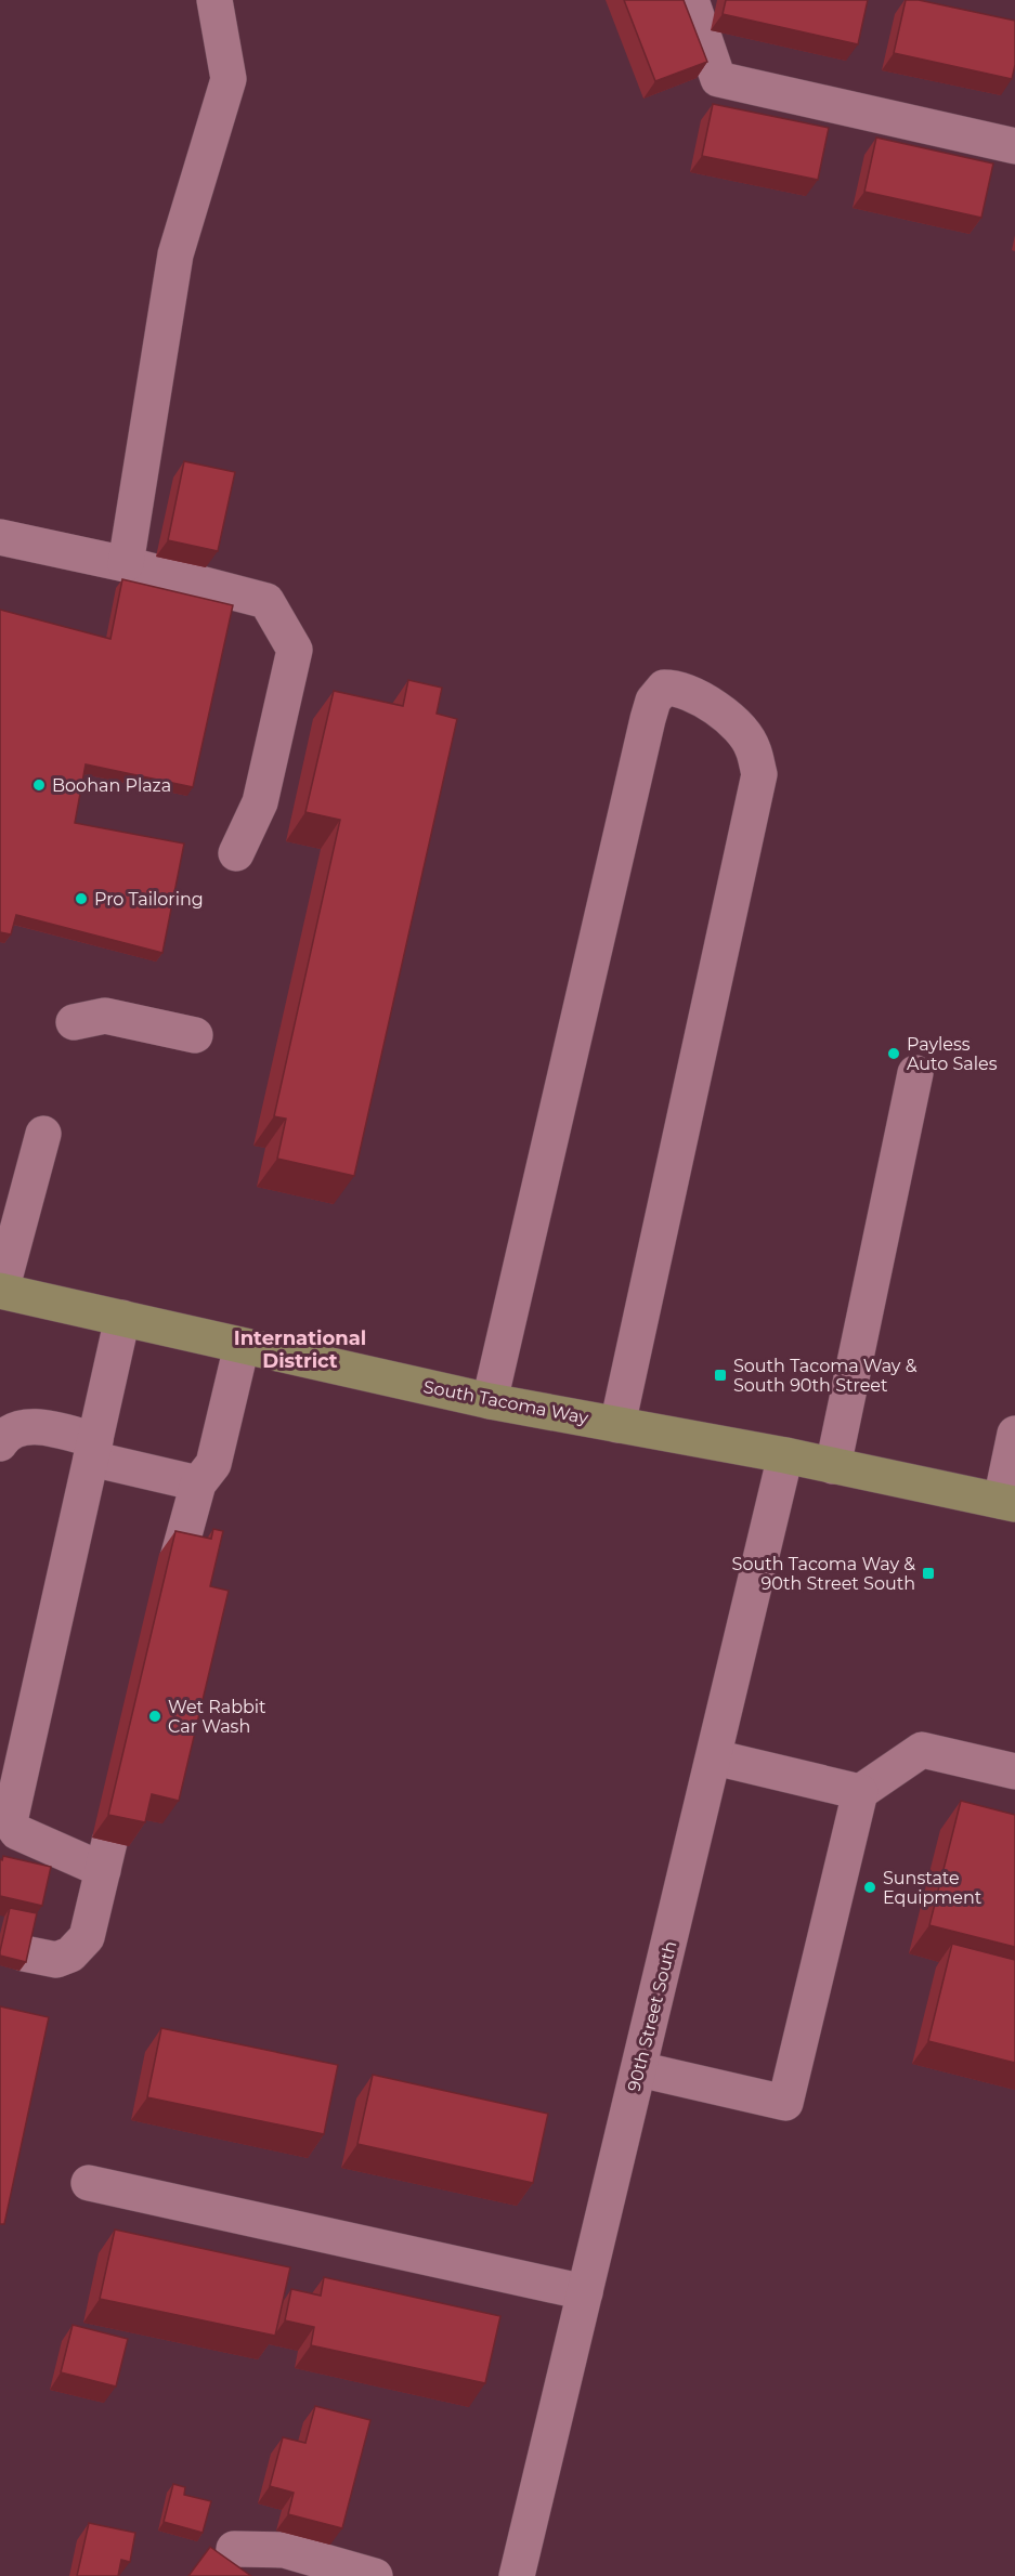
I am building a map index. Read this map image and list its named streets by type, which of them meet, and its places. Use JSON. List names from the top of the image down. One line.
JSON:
{"streets":{"main road":["South Tacoma Way"],"street":["90th Street South"]},"crossings":[["South Tacoma Way","90th Street South"]],"districts":["International District"],"places":{"other":["Boohan Plaza","Pro Tailoring","Payless Auto Sales","Wet Rabbit Car Wash","Sunstate Equipment"],"transit":["South Tacoma Way & South 90th Street","South Tacoma Way & 90th Street South"]}}
